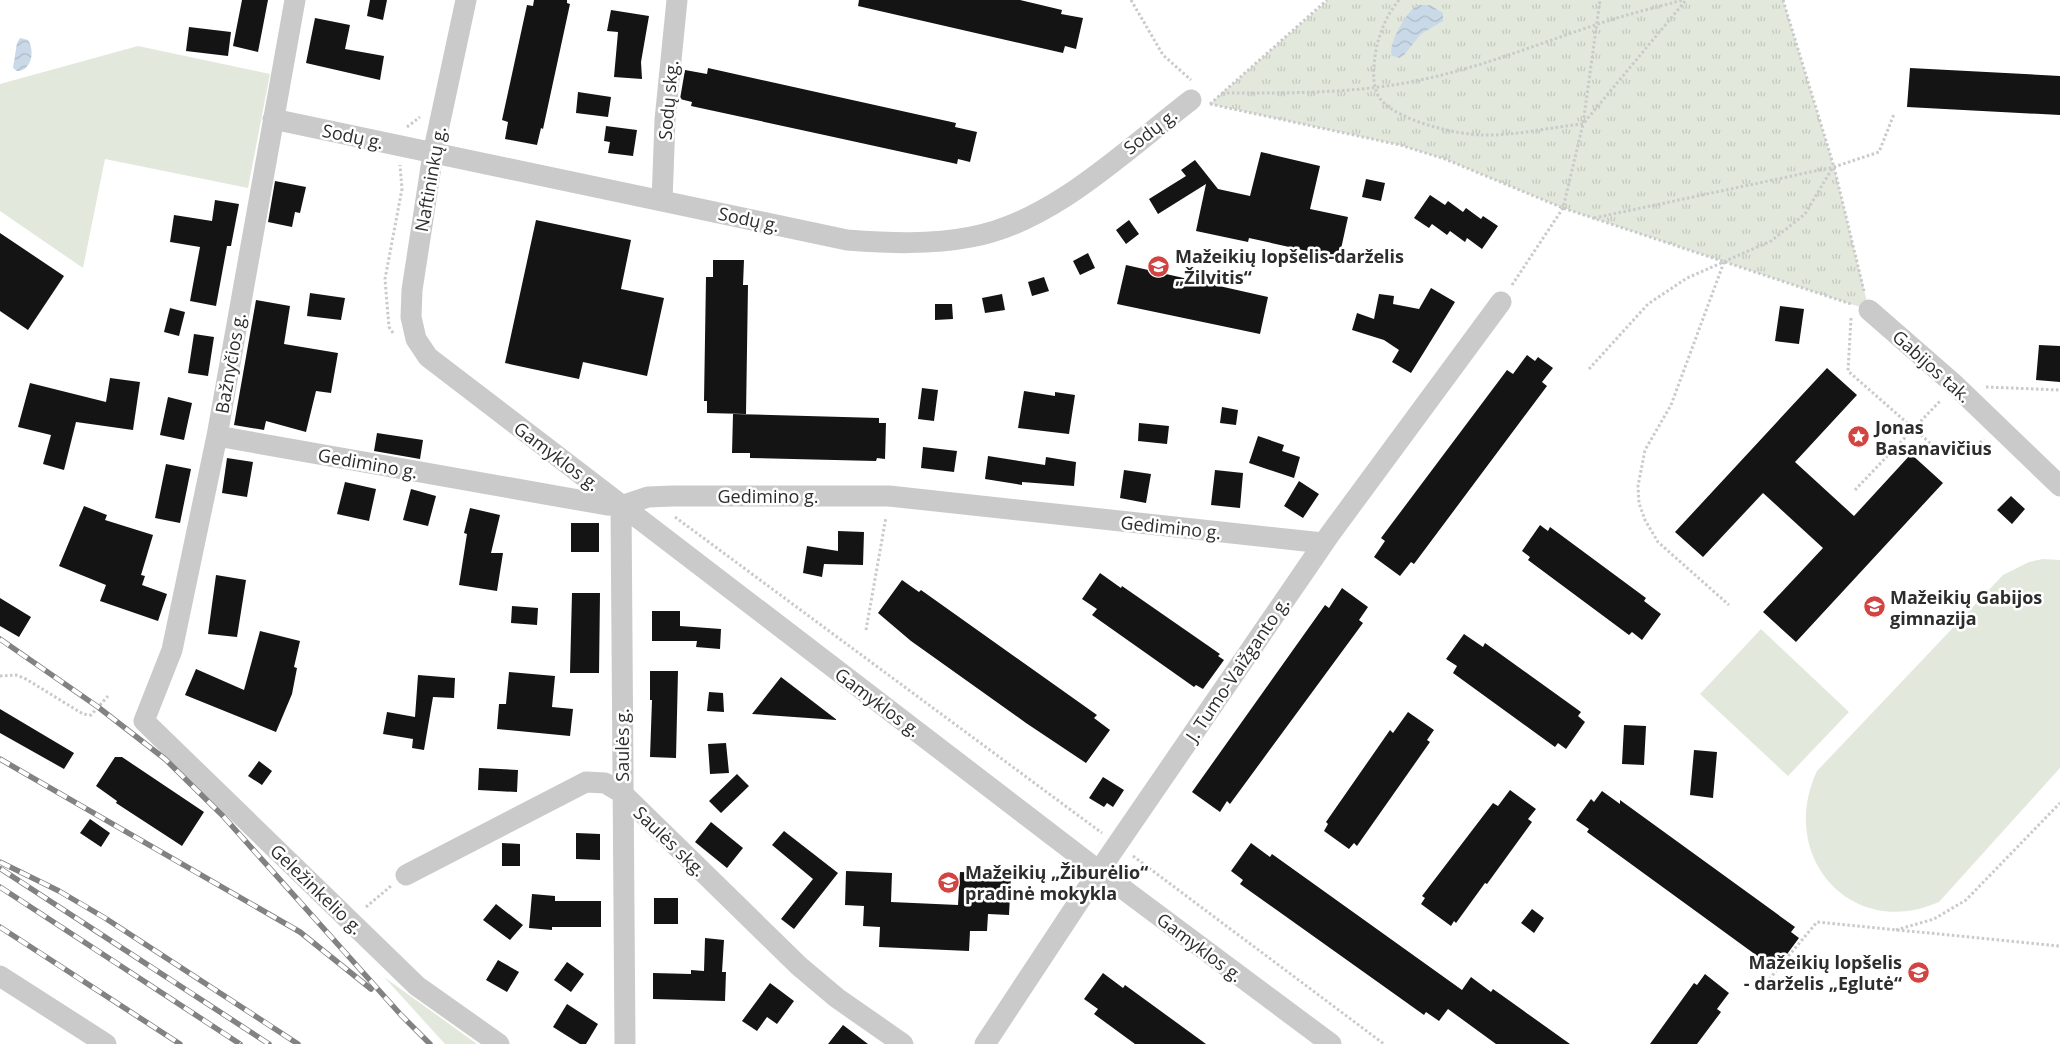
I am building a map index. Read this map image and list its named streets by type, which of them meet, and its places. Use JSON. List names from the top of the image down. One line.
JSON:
{"streets":{"street":["Sodų skg.","Sodų g.","Naftininkų g.","Bažnyčios g.","Gabijos tak.","Gamyklos g.","Gedimino g.","J. Tumo-Vaižganto g.","Saulės g.","Saulės skg.","Geležinkelio g."]},"crossings":[["Sodų skg.","Sodų g."],["Sodų g.","Naftininkų g."],["Sodų g.","Bažnyčios g."],["Naftininkų g.","Gamyklos g."],["Bažnyčios g.","Gedimino g."],["Bažnyčios g.","Geležinkelio g."],["Gamyklos g.","Gedimino g."],["Gamyklos g.","J. Tumo-Vaižganto g."],["Gamyklos g.","Saulės g."],["Gedimino g.","J. Tumo-Vaižganto g."],["Gedimino g.","Saulės g."],["Saulės g.","Saulės skg."]],"places":{"school or university":["Mažeikių lopšelis-darželis „Žilvitis“","Mažeikių Gabijos gimnazija","Mažeikių „Žiburėlio“ pradinė mokykla","Mažeikių lopšelis - darželis „Eglutė“"],"place":["Jonas Basanavičius"]}}
